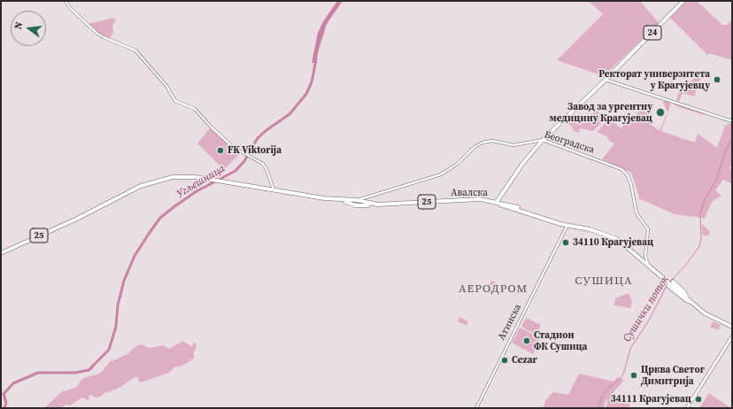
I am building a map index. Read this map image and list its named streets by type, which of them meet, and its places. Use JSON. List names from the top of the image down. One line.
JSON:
{"streets":{"main road":["24","Авалска","25"],"street":["Београдска","Атинска"]},"crossings":[["24","Београдска"],["24","Авалска"],["Београдска","Авалска"],["Београдска","25"],["Авалска","25"],["Авалска","Атинска"]],"districts":["СУШИЦА","АЕРОДРОМ"],"water":["Угљешница","Сушички поток"],"places":["Ректорат универзитета у Крагујевцу","Завод за ургентну медицину Крагујевац","FK Viktorija","34110 Крагујевац","Стадион ФК Сушица","Cezar","Црква Светог Димитрија","34111 Крагујевац"],"north":"left"}
